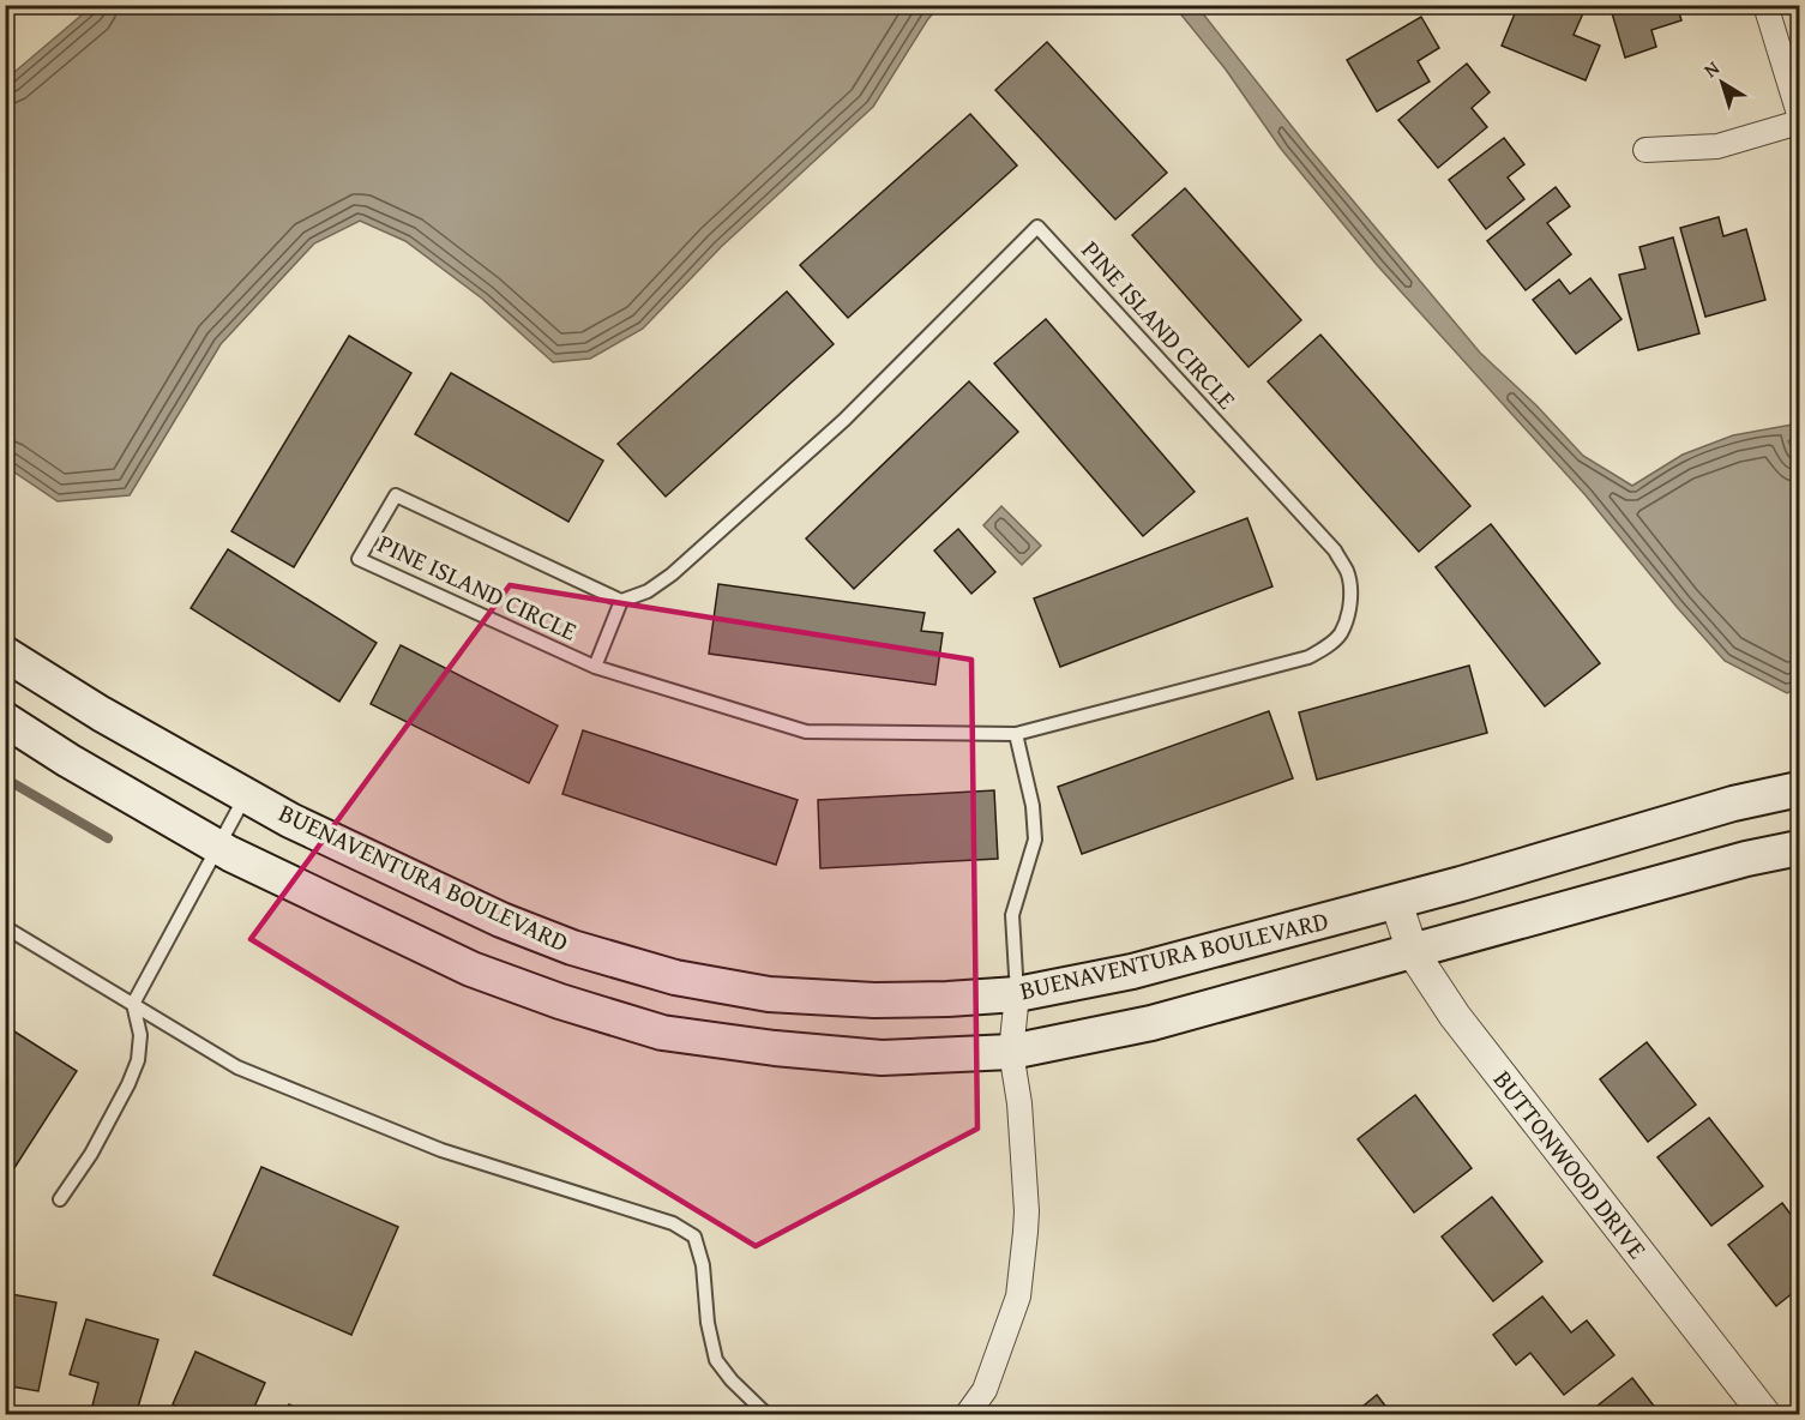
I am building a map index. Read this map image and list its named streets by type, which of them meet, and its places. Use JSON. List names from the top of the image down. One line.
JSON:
{"streets":{"main road":["BUENAVENTURA BOULEVARD"],"street":["BUTTONWOOD DRIVE"],"lane":["PINE ISLAND CIRCLE"]},"crossings":[["BUENAVENTURA BOULEVARD","BUTTONWOOD DRIVE"]],"north":"top left"}
